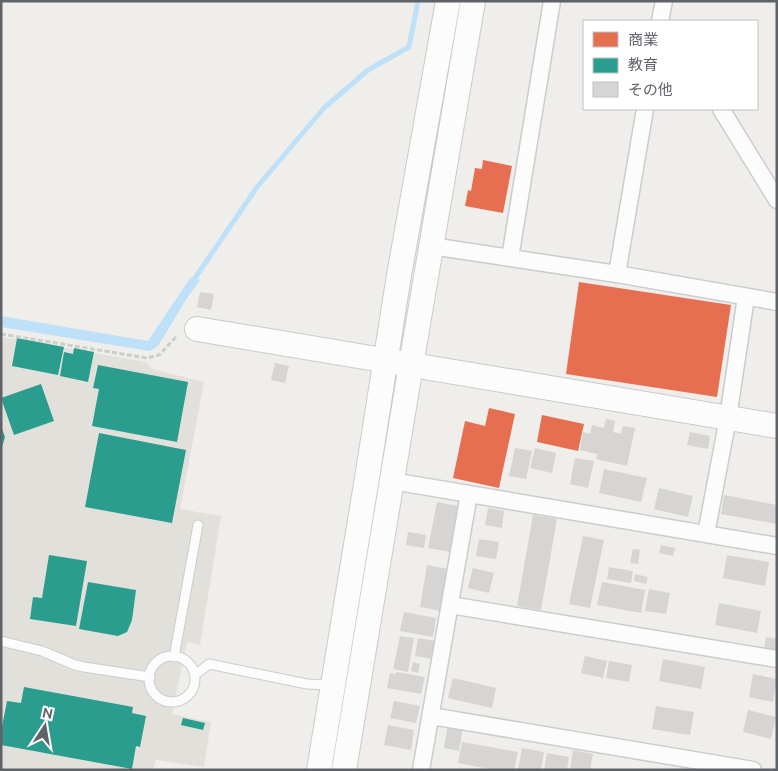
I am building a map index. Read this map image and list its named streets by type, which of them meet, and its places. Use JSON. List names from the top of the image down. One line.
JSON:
{"legend":["商業","教育","その他"],"north":"top"}
